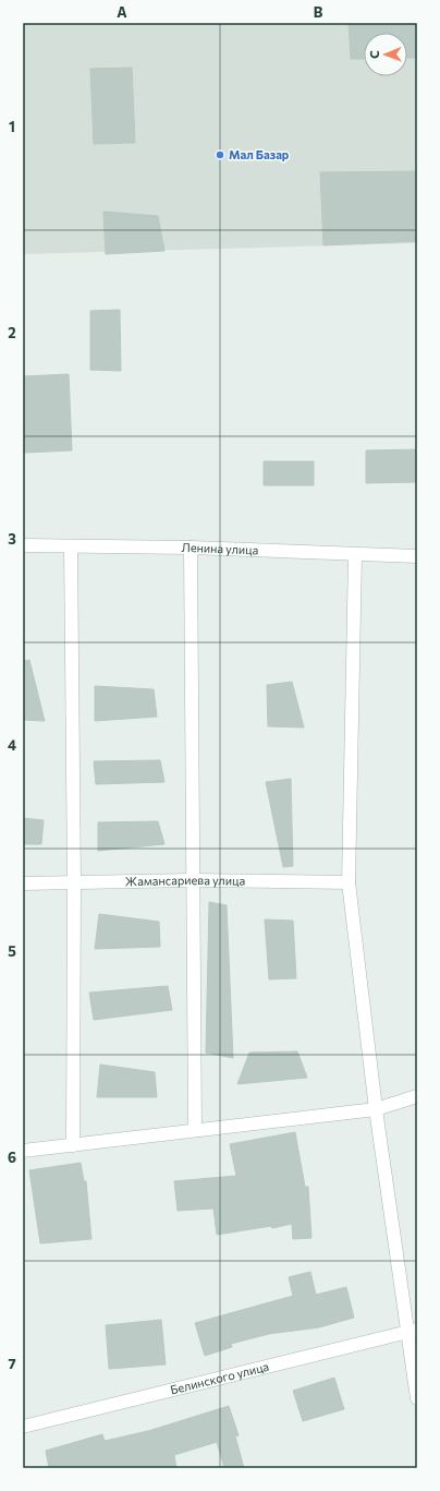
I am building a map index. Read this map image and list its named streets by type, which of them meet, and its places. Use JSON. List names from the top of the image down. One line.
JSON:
{"streets":{"street":["Ленина улица","Жамансариева улица","Белинского улица"]},"places":["Мал Базар"],"north":"left","grid":{"columns":["A","B"],"rows":["1","2","3","4","5","6","7"]}}
